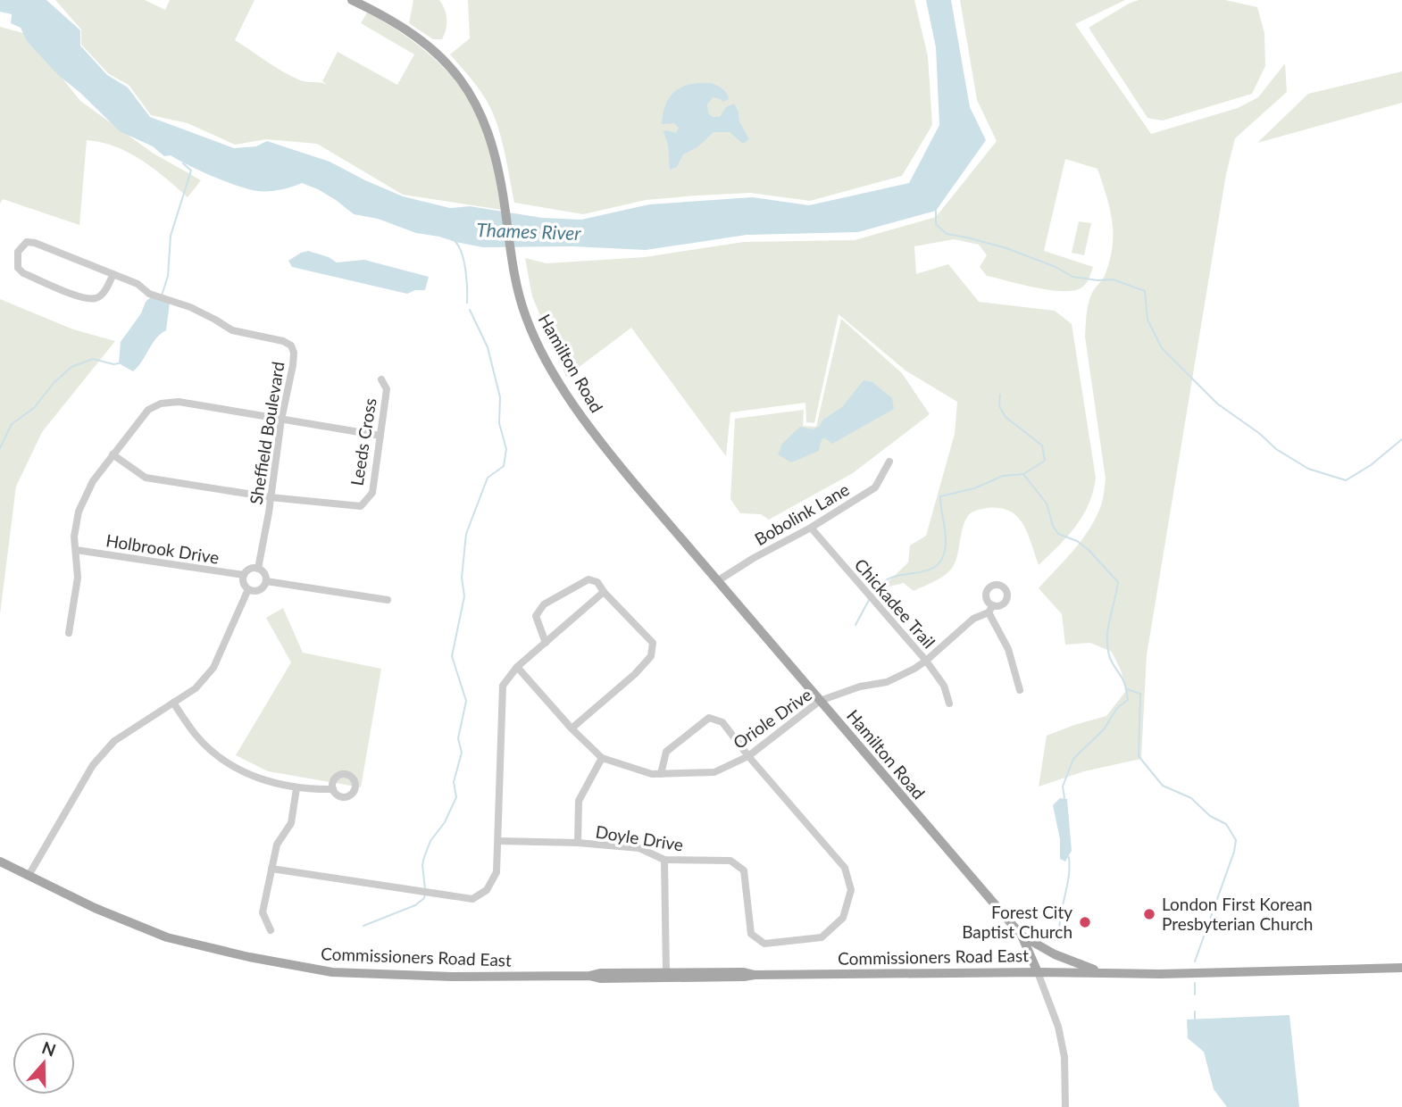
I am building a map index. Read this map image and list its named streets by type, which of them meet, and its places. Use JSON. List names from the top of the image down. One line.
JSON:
{"streets":{"main road":["Hamilton Road","Commissioners Road East"],"street":["Sheffield Boulevard","Leeds Cross","Bobolink Lane","Holbrook Drive","Chickadee Trail","Oriole Drive","Doyle Drive"]},"crossings":[["Hamilton Road","Bobolink Lane"],["Hamilton Road","Oriole Drive"],["Hamilton Road","Commissioners Road East"],["Sheffield Boulevard","Leeds Cross"],["Sheffield Boulevard","Holbrook Drive"],["Bobolink Lane","Chickadee Trail"],["Chickadee Trail","Oriole Drive"],["Oriole Drive","Doyle Drive"]],"water":["Thames River"],"places":["London First Korean Presbyterian Church","Forest City Baptist Church"],"north":"top"}
